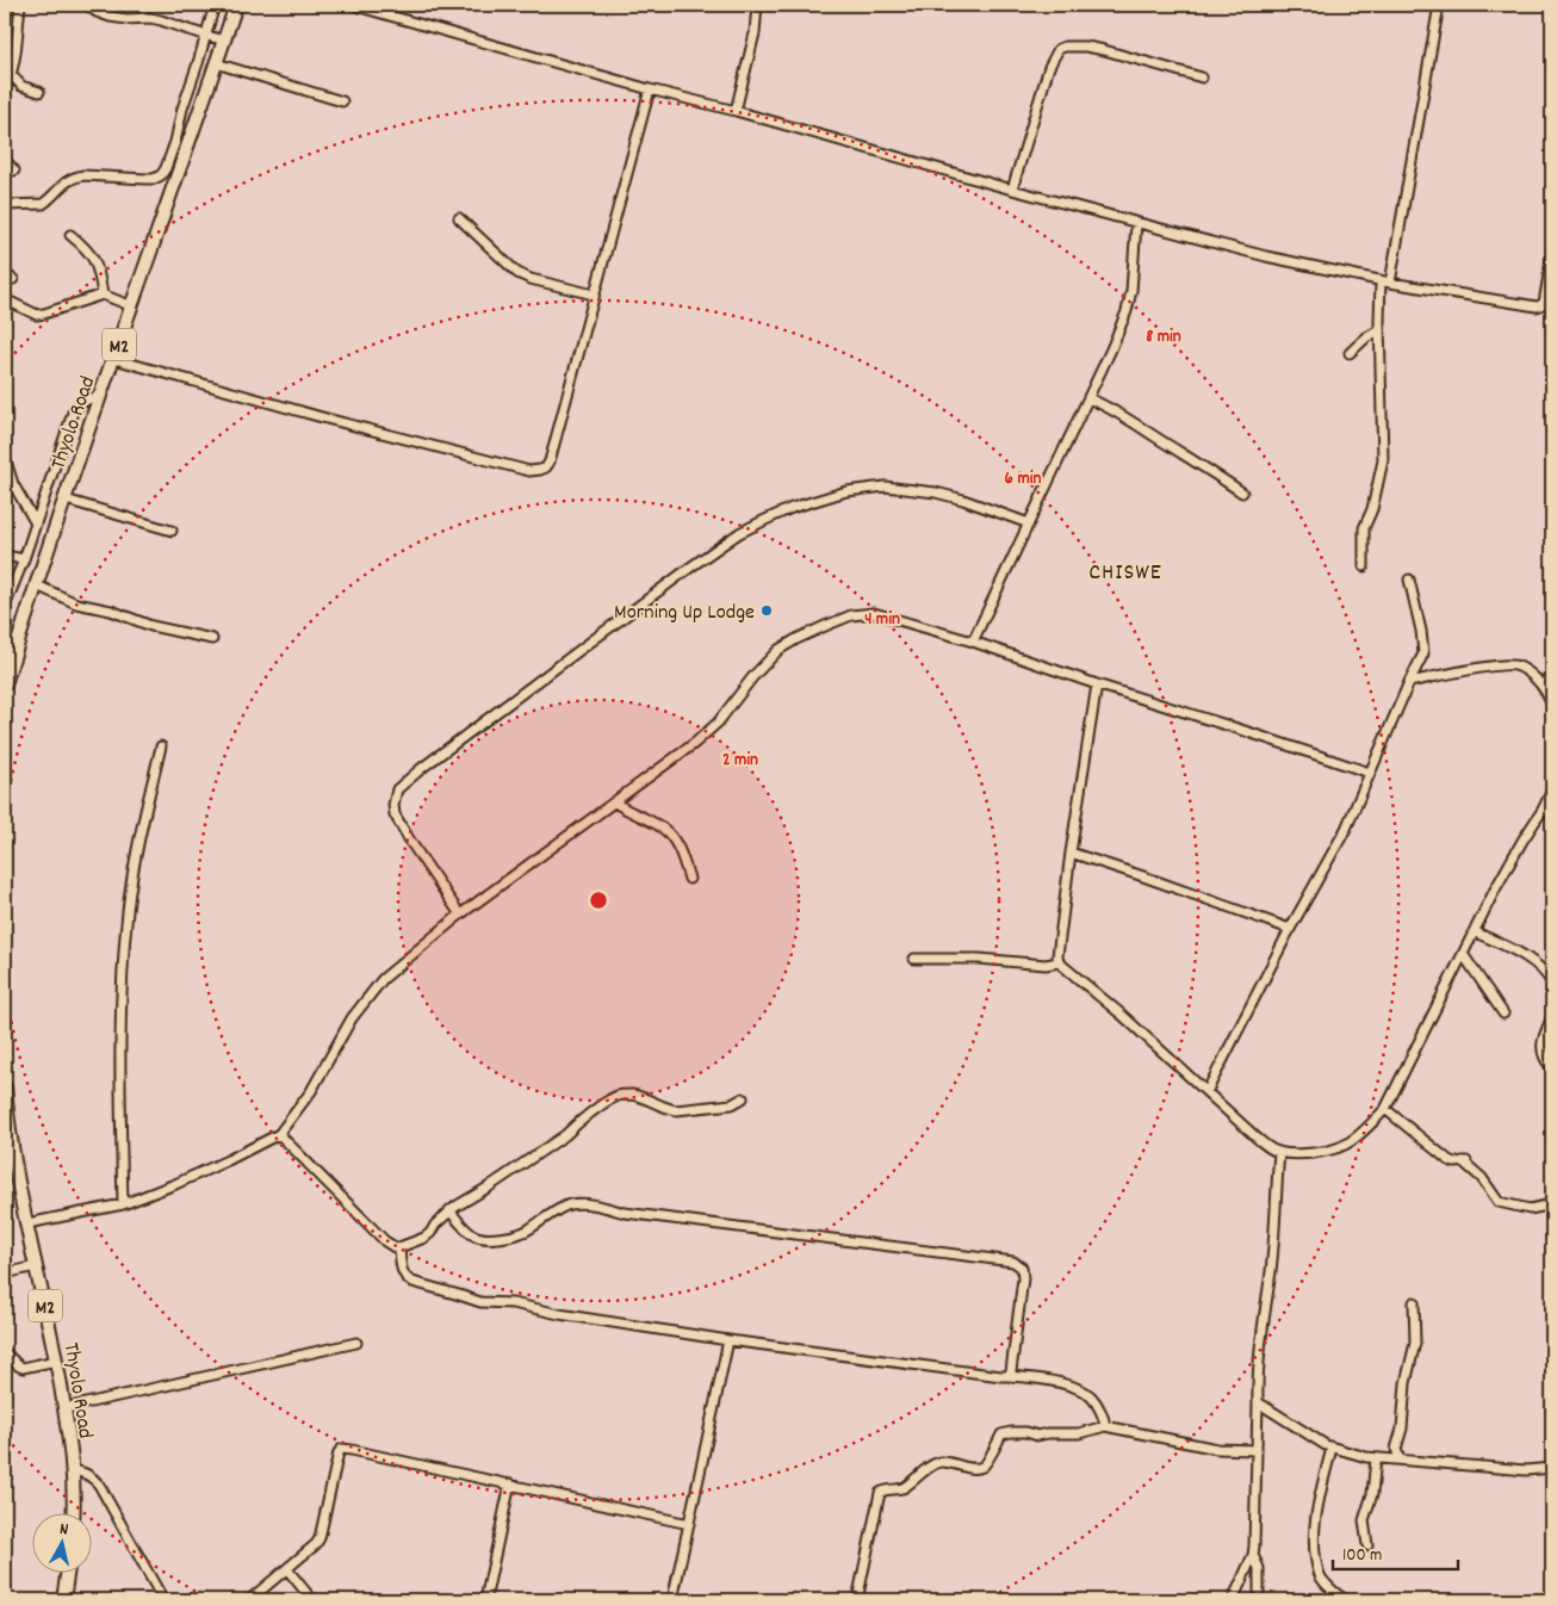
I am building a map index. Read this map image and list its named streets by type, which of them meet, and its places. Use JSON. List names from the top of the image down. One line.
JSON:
{"streets":{"highway":["M2","Thyolo Road"]},"districts":["CHISWE"],"places":["Morning Up Lodge"],"scale_bar":"100 m","north":"top","rings":["8 min","6 min","4 min","2 min"]}
